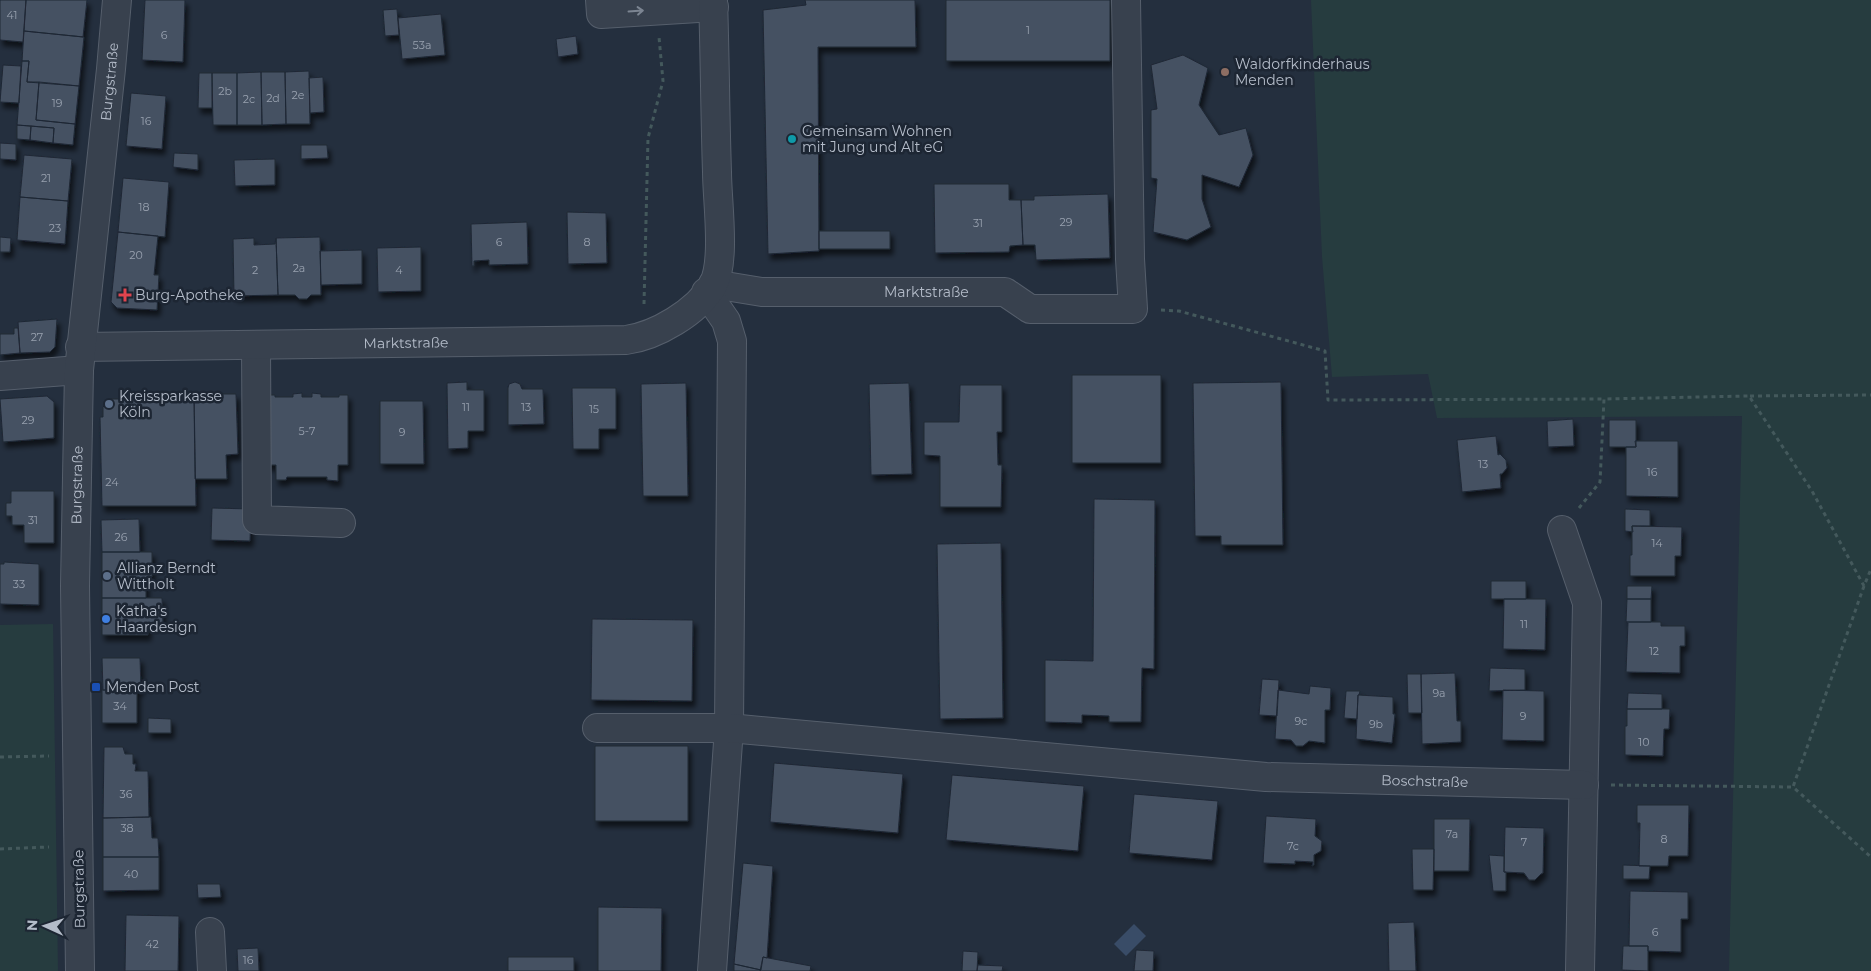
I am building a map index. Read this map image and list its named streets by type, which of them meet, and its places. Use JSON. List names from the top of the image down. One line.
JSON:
{"streets":{"street":["Burgstraße","Marktstraße","Boschstraße"]},"crossings":[["Burgstraße","Marktstraße"]],"places":{"other":["Waldorfkinderhaus Menden","Gemeinsam Wohnen mit Jung und Alt eG","Kreissparkasse Köln","Allianz Berndt Wittholt","Katha's Haardesign"],"health":["Burg-Apotheke"],"transit":["Menden Post"]},"house_numbers":["41","1","6","53a","2b","2e","2d","2c","19","16","21","18","29","31","23","6","8","20","2a","2","4","27","11","13","15","29","5-7","9","13","16","24","31","26","14","33","11","12","9a","34","9","9c","9b","10","36","38","7a","8","7","7c","40","6","42","16"],"north":"left"}
